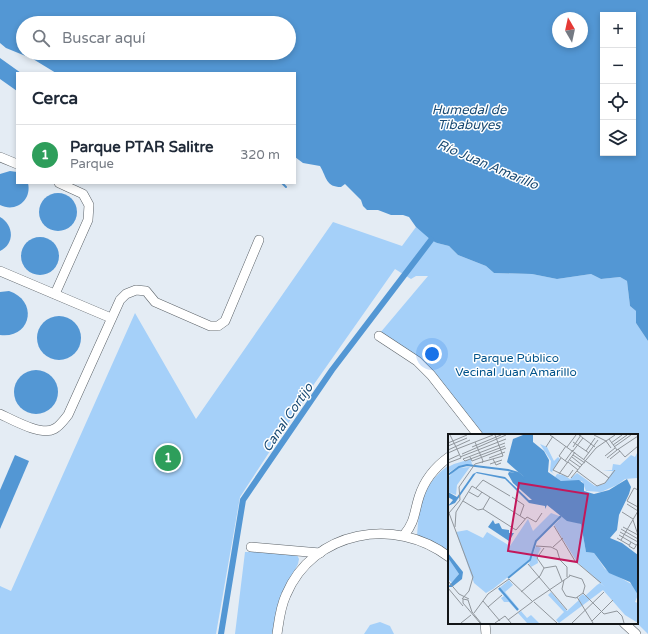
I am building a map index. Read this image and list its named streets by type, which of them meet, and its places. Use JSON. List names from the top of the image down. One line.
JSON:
{"water":["Humedal de Tibabuyes","Río Juan Amarillo","Canal Cortijo"],"parks":["Parque Público Vecinal Juan Amarillo"],"north":"top","page":{"map_buttons":["+","−"],"search":"Buscar aquí","heading":"Cerca","list":[{"mark":"1","name":"Parque PTAR Salitre","note":"Parque","value":"320 m"}],"pins":"1"}}
